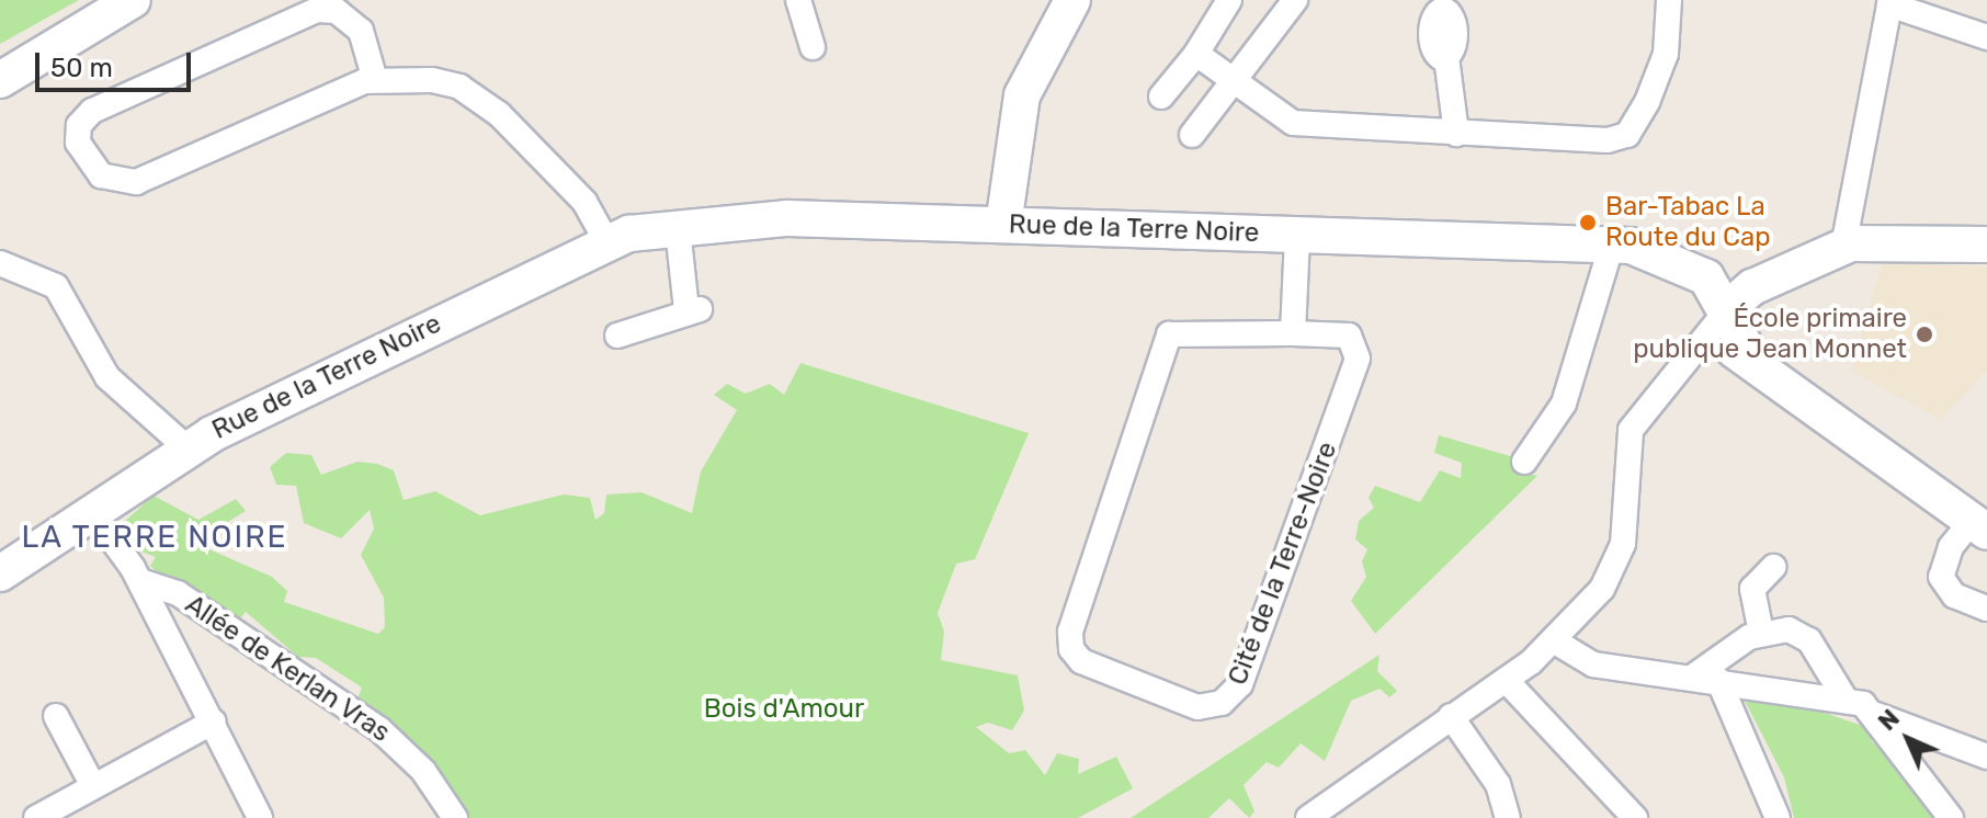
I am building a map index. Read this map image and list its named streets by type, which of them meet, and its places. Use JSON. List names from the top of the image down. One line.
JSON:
{"streets":{"street":["Rue de la Terre Noire","Cité de la Terre-Noire","Allée de Kerlan Vras"]},"districts":["LA TERRE NOIRE"],"parks":["Bois d'Amour"],"places":["Bar-Tabac La Route du Cap","École primaire publique Jean Monnet"],"scale_bar":"50 m","north":"top left"}
